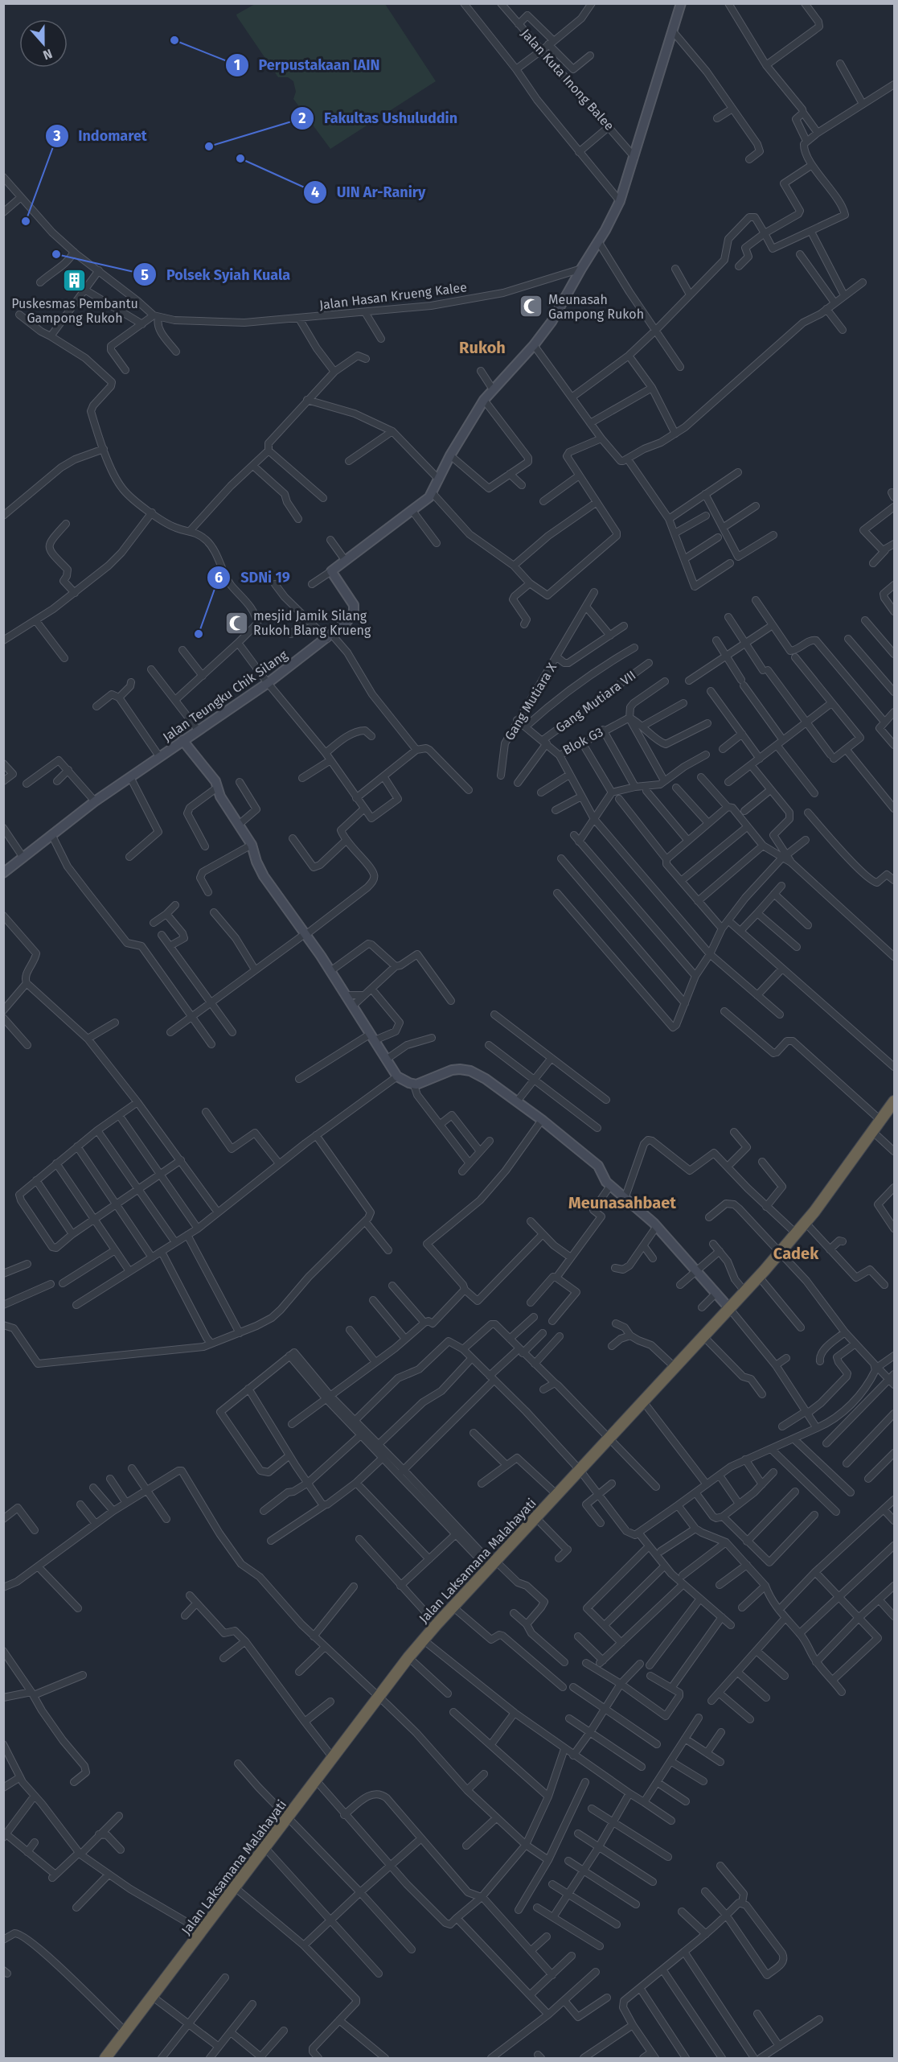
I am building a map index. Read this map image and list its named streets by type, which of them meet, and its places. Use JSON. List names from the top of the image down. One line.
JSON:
{"streets":{"highway":["Jalan Laksamana Malahayati"],"street":["Jalan Kuta Inong Balee","Jalan Hasan Krueng Kalee","Jalan Teungku Chik Silang","Gang Mutiara X","Gang Mutiara VII","Blok G3"]},"crossings":[["Gang Mutiara X","Blok G3"],["Gang Mutiara VII","Blok G3"]],"districts":["Rukoh","Meunasahbaet","Cadek"],"places":{"other":["Perpustakaan IAIN","Fakultas Ushuluddin","UIN Ar-Raniry","Indomaret","Polsek Syiah Kuala","SDNi 19"],"building":["Puskesmas Pembantu Gampong Rukoh"],"mosque":["Meunasah Gampong Rukoh","mesjid Jamik Silang Rukoh Blang Krueng"]},"north":"bottom"}
